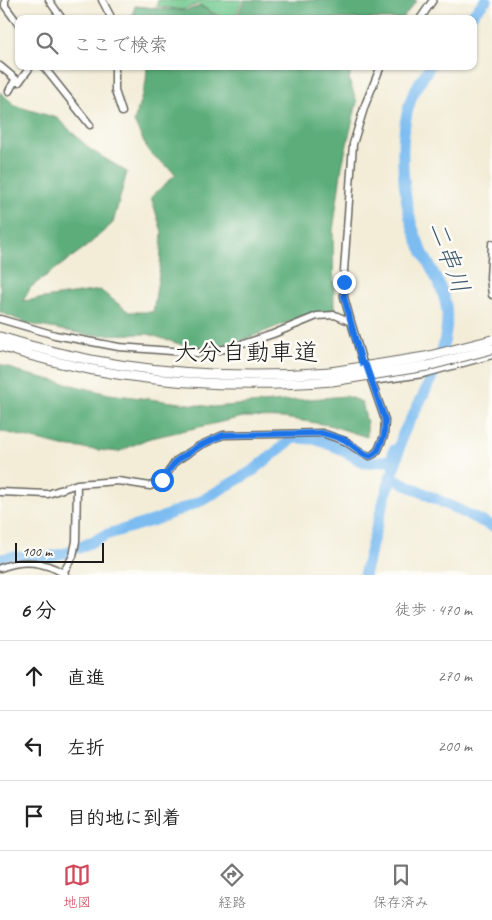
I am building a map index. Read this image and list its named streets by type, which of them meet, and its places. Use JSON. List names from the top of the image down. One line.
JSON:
{"streets":{"highway":["大分自動車道"]},"water":["二串川"],"scale_bar":"100 m","page":{"search":"ここで検索","scale":"100 m","heading":["6 分","徒歩 · 470 m"],"list":[["直進","270 m"],["左折","200 m"],"目的地に到着"],"nav":["地図","経路","保存済み"]}}
